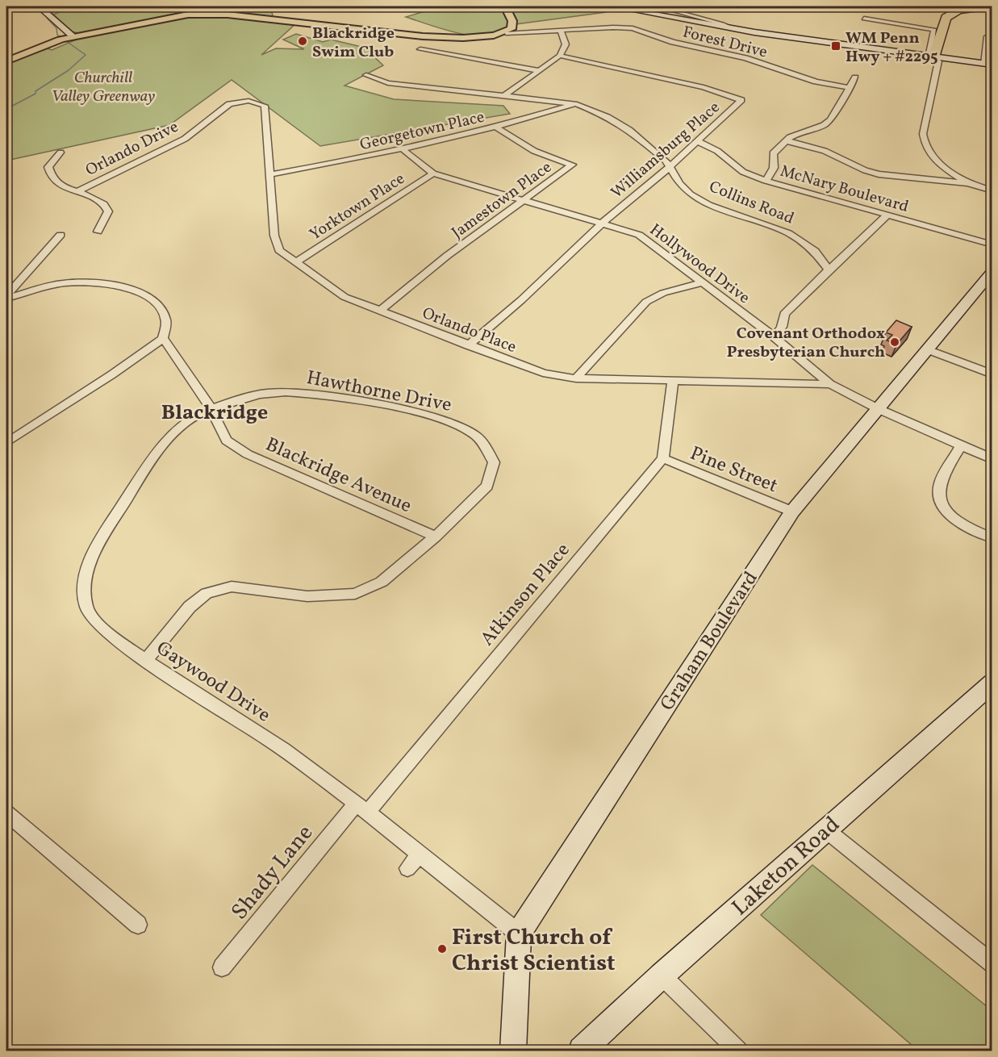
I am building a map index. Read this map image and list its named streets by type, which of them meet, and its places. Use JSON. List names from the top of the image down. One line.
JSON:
{"streets":{"street":["Forest Drive","Georgetown Place","Orlando Drive","Williamsburg Place","McNary Boulevard","Jamestown Place","Collins Road","Yorktown Place","Hollywood Drive","Orlando Place","Hawthorne Drive","Pine Street","Blackridge Avenue","Atkinson Place","Graham Boulevard","Gaywood Drive","Laketon Road","Shady Lane"]},"crossings":[["Georgetown Place","Jamestown Place"],["Georgetown Place","Collins Road"],["Georgetown Place","Hollywood Drive"],["Georgetown Place","Orlando Place"],["Orlando Drive","Orlando Place"],["Williamsburg Place","McNary Boulevard"],["Williamsburg Place","Collins Road"],["Williamsburg Place","Hollywood Drive"],["Williamsburg Place","Orlando Place"],["Jamestown Place","Hollywood Drive"],["Jamestown Place","Orlando Place"],["Yorktown Place","Hollywood Drive"],["Yorktown Place","Orlando Place"],["Hollywood Drive","Orlando Place"],["Hollywood Drive","Graham Boulevard"],["Hawthorne Drive","Blackridge Avenue"],["Hawthorne Drive","Gaywood Drive"],["Pine Street","Atkinson Place"],["Pine Street","Graham Boulevard"],["Blackridge Avenue","Gaywood Drive"],["Atkinson Place","Gaywood Drive"],["Atkinson Place","Shady Lane"],["Graham Boulevard","Gaywood Drive"],["Gaywood Drive","Shady Lane"]],"districts":["Blackridge"],"parks":["Churchill Valley Greenway"],"places":{"other":["Blackridge Swim Club","Covenant Orthodox Presbyterian Church","First Church of Christ Scientist"],"transit":["WM Penn Hwy + #2295"]}}
